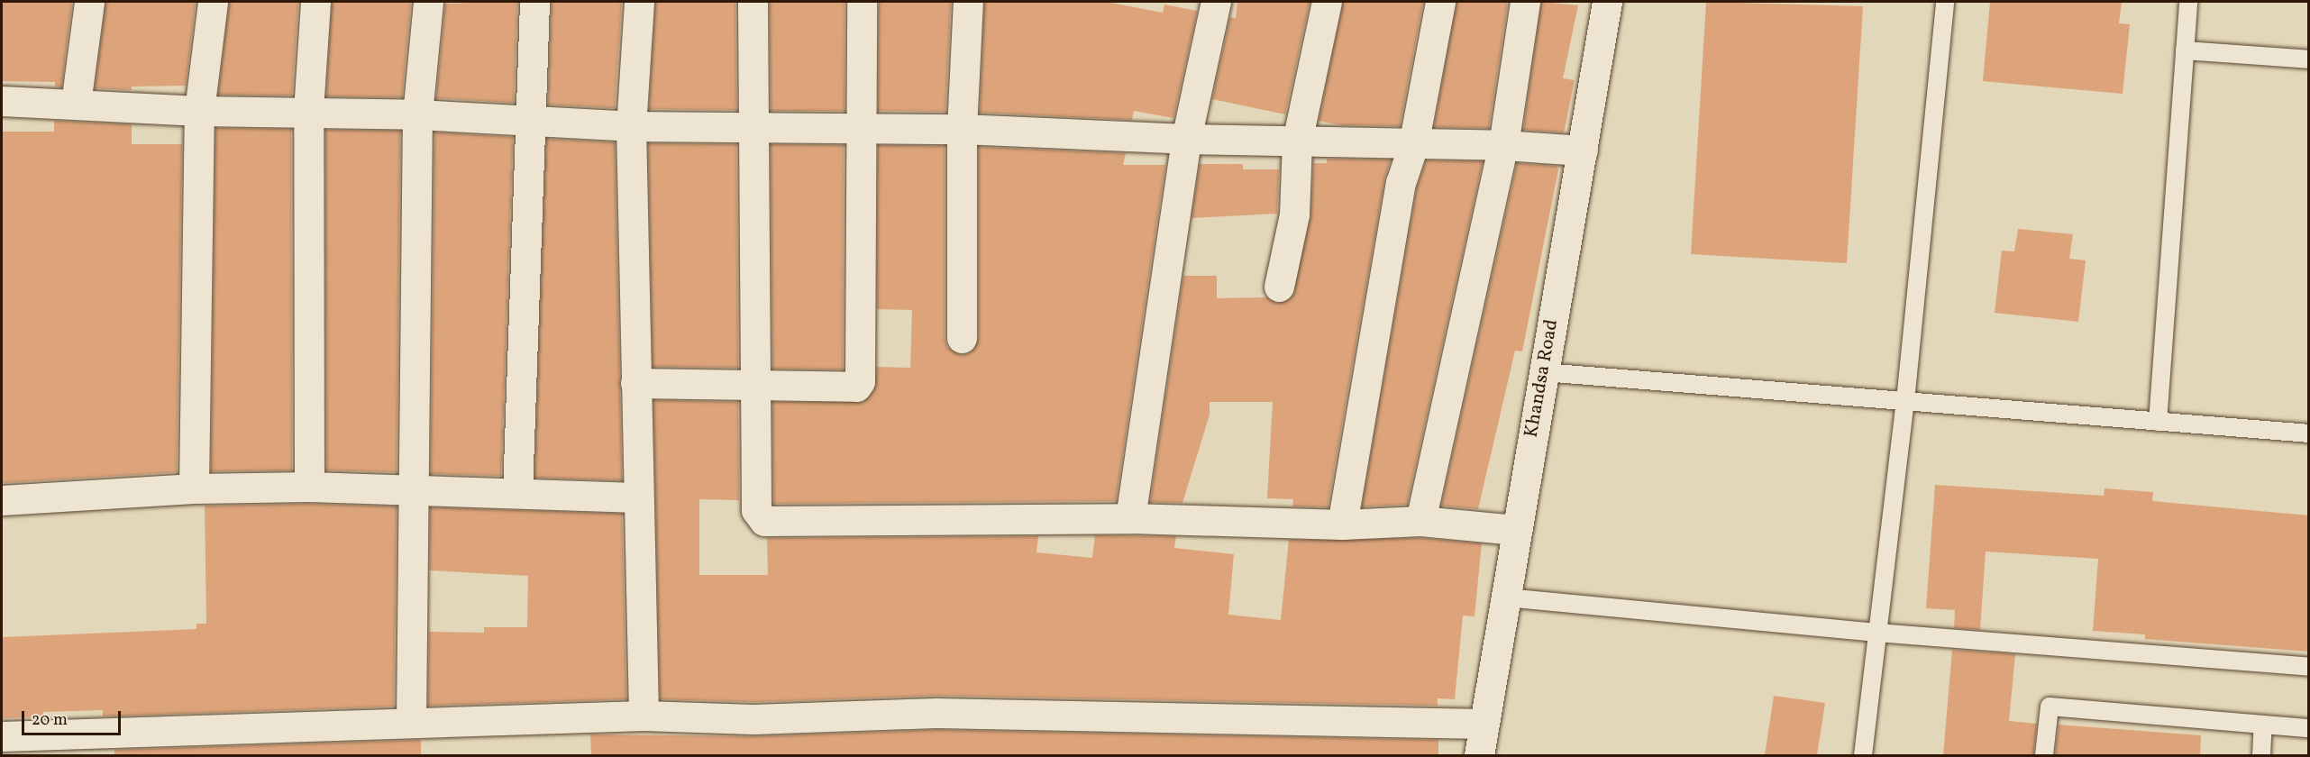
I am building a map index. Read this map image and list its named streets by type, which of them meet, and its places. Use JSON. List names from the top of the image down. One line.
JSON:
{"streets":{"street":["Khandsa Road"]},"scale_bar":"20 m"}
